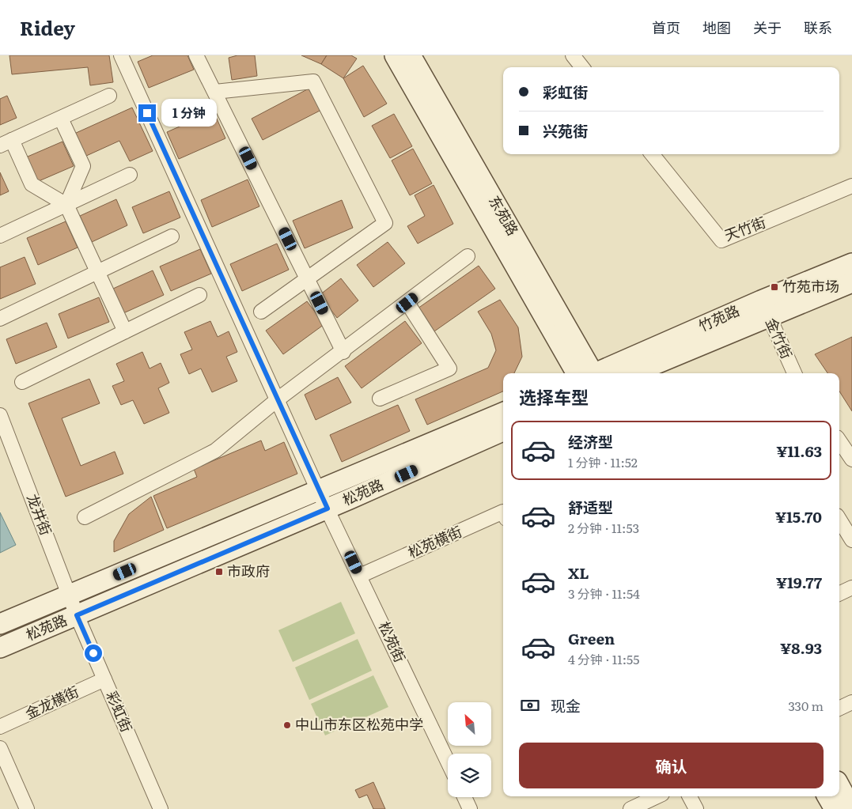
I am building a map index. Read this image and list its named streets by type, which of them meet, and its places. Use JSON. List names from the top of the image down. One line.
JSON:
{"streets":{"street":["东苑路","天竹街","竹苑路","金竹街","松苑路","龙井街","松苑横街","松苑街","金龙横街","彩虹街"]},"crossings":[["竹苑路","金竹街"],["松苑路","龙井街"],["松苑路","松苑街"],["松苑路","彩虹街"],["龙井街","彩虹街"],["松苑横街","松苑街"],["金龙横街","彩虹街"]],"places":{"transit":["竹苑市场","市政府"],"other":["中山市东区松苑中学"]},"north":"top left","page":{"header":"Ridey","nav":["首页","地图","关于","联系"],"banner":["彩虹街","兴苑街"],"bubble":"1 分钟","heading":"选择车型","list":[{"name":"经济型","note":"1 分钟 · 11:52","value":"¥11.63"},{"name":"舒适型","note":"2 分钟 · 11:53","value":"¥15.70"},{"name":"XL","note":"3 分钟 · 11:54","value":"¥19.77"},{"name":"Green","note":"4 分钟 · 11:55","value":"¥8.93"}],"pay":["现金","330 m"],"buttons":"确认"}}
